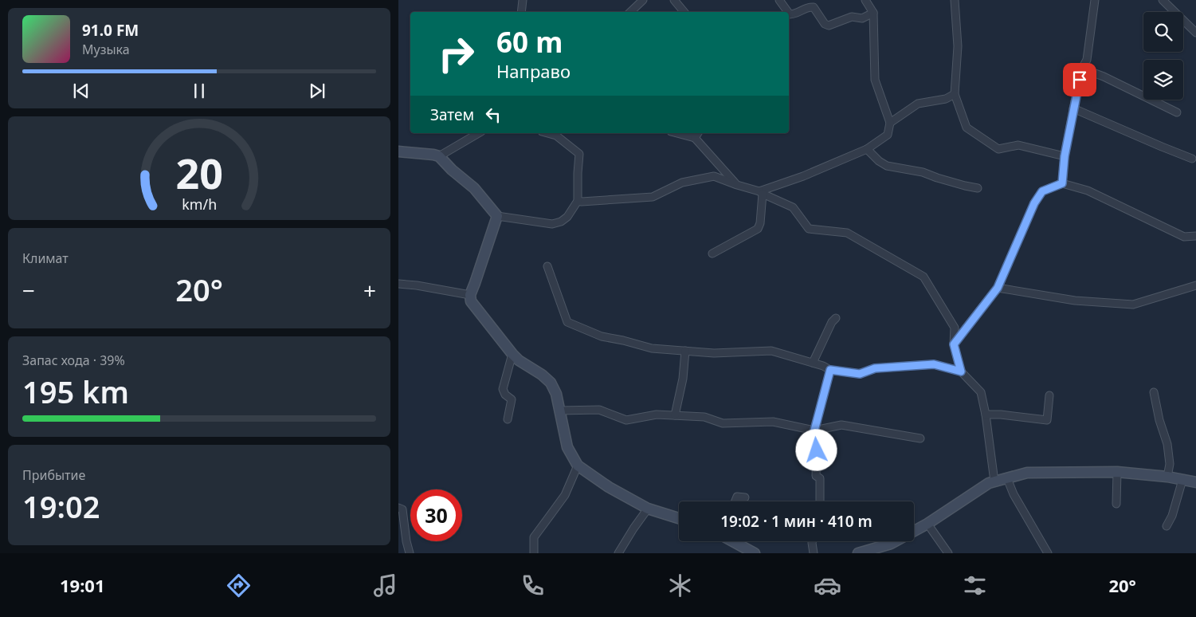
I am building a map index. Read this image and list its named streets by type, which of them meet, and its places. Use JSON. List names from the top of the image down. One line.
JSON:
{"page":{"turn":["60 m","Направо"],"song":["91.0 FM","Музыка"],"then":"Затем","tile":["Климат",["Запас хода · 39%","195 km"],["Прибытие","19:02"]],"heat":["−","20°","+"],"limit":"30","trip":"19:02 · 1 мин · 410 m","tabs":["19:01","20°"],"gauge":["20","km/h"]}}
